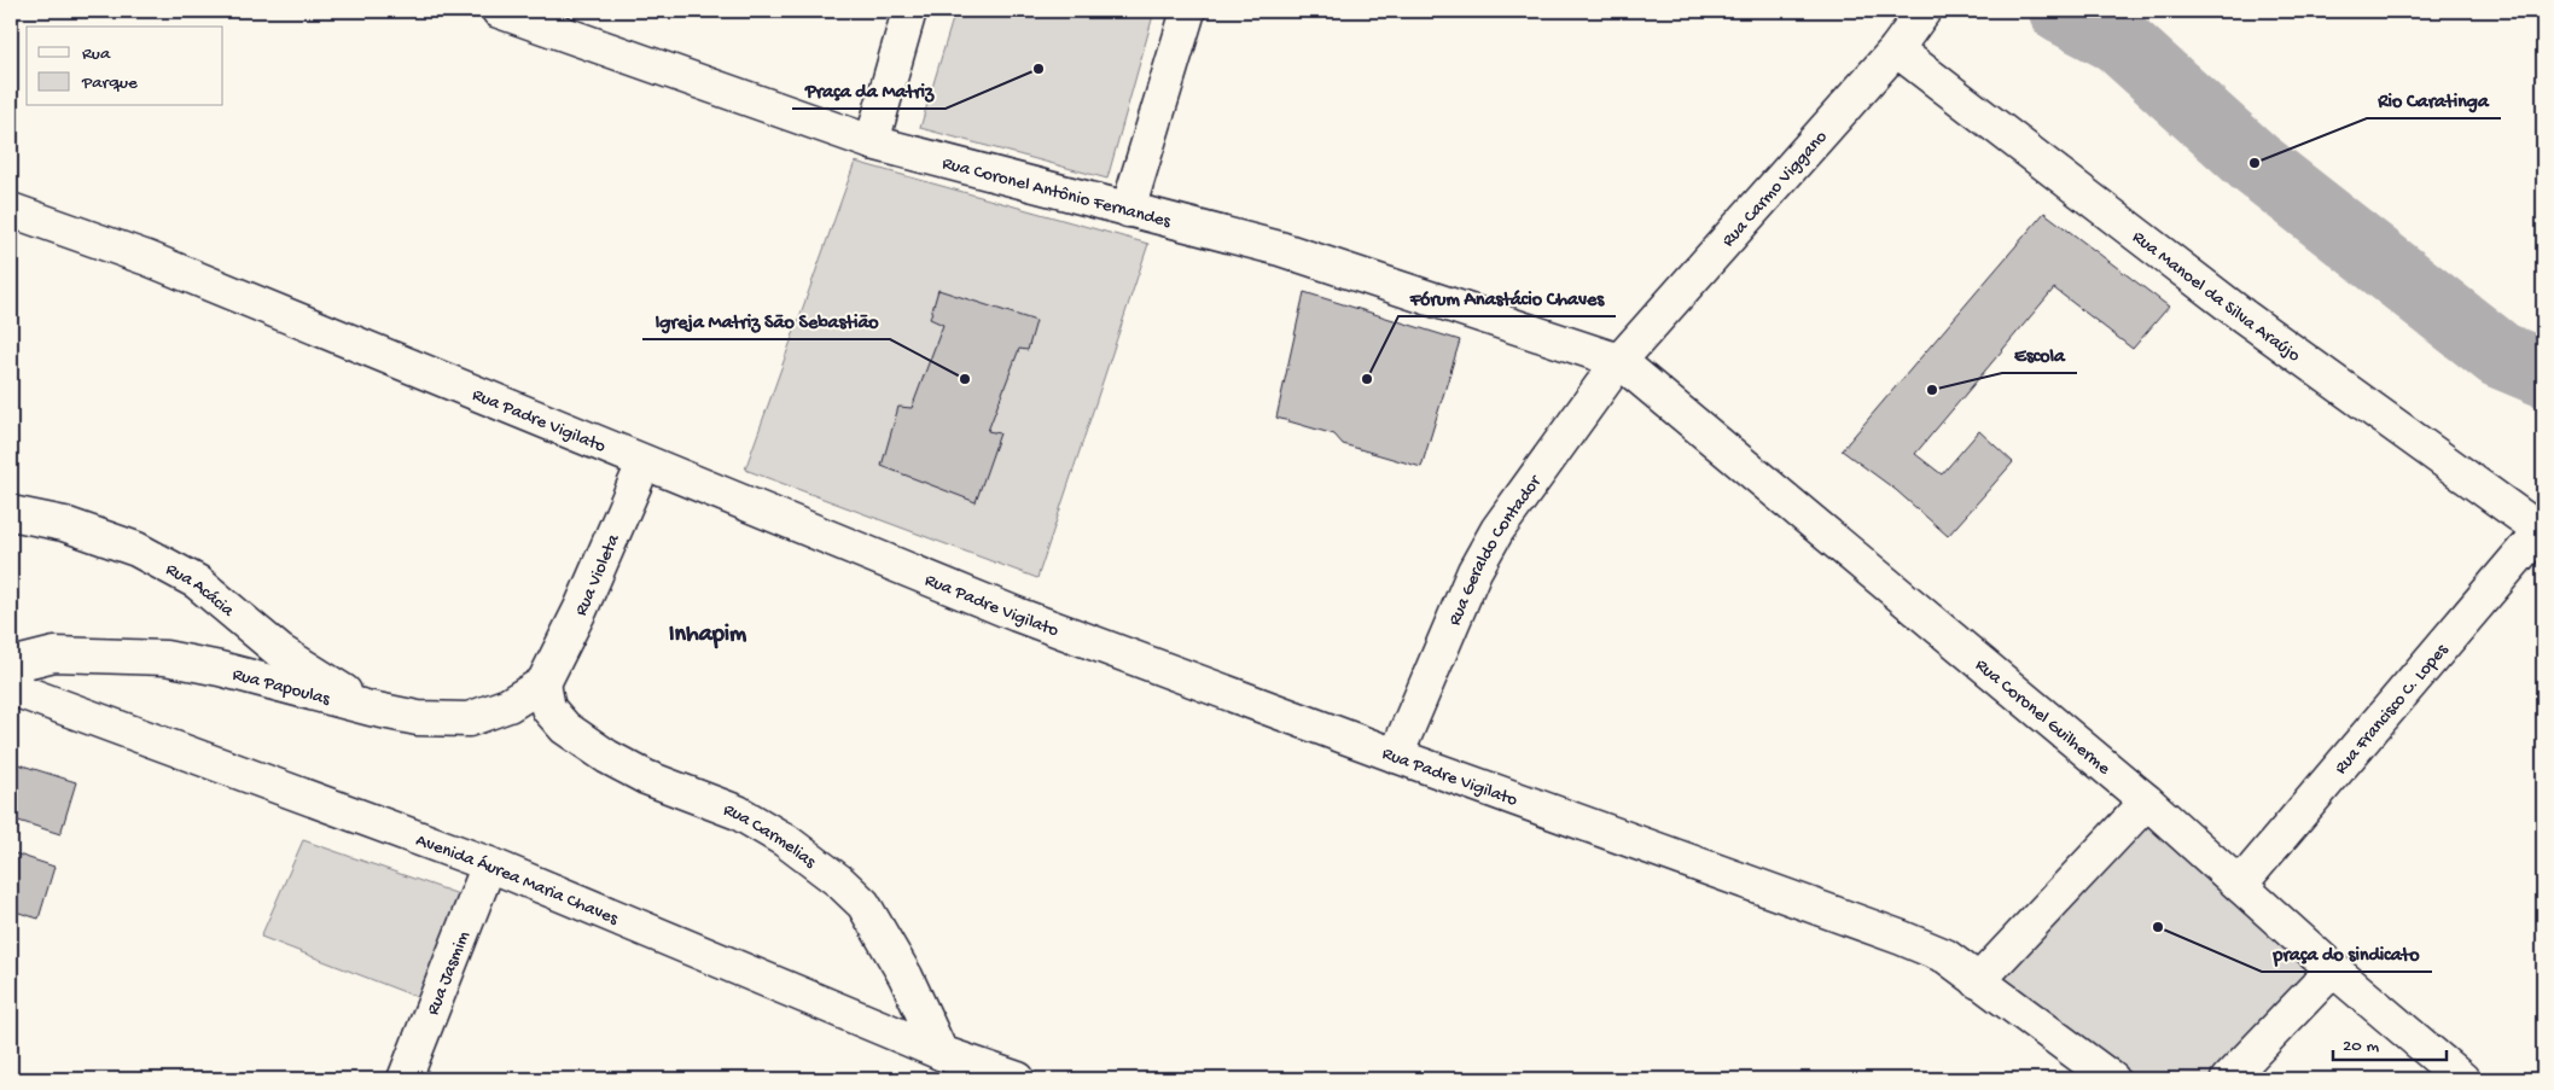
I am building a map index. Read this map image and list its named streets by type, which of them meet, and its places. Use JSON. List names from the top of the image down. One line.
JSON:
{"streets":{"street":["Rua Carmo Viggano","Rua Coronel Antônio Fernandes","Rua Manoel da Silva Araújo","Rua Padre Vigilato","Rua Geraldo Contador","Rua Violeta","Rua Acácia","Rua Papoulas","Rua Francisco C. Lopes","Rua Coronel Guilherme","Rua Carmelias","Avenida Áurea Maria Chaves","Rua Jasmim"]},"crossings":[["Rua Carmo Viggano","Rua Coronel Antônio Fernandes"],["Rua Carmo Viggano","Rua Manoel da Silva Araújo"],["Rua Carmo Viggano","Rua Geraldo Contador"],["Rua Carmo Viggano","Rua Coronel Guilherme"],["Rua Coronel Antônio Fernandes","Rua Geraldo Contador"],["Rua Coronel Antônio Fernandes","Rua Coronel Guilherme"],["Rua Manoel da Silva Araújo","Rua Francisco C. Lopes"],["Rua Padre Vigilato","Rua Geraldo Contador"],["Rua Padre Vigilato","Rua Violeta"],["Rua Geraldo Contador","Rua Coronel Guilherme"],["Rua Violeta","Rua Papoulas"],["Rua Violeta","Rua Carmelias"],["Rua Acácia","Rua Papoulas"],["Rua Papoulas","Rua Carmelias"],["Rua Francisco C. Lopes","Rua Coronel Guilherme"],["Rua Carmelias","Avenida Áurea Maria Chaves"],["Avenida Áurea Maria Chaves","Rua Jasmim"]],"districts":["Inhapim"],"places":["Praça da Matriz","Rio Caratinga","Igreja Matriz São Sebastião","Fórum Anastácio Chaves","Escola","praça do sindicato"],"legend":["Rua","Parque"],"scale_bar":"20 m"}
